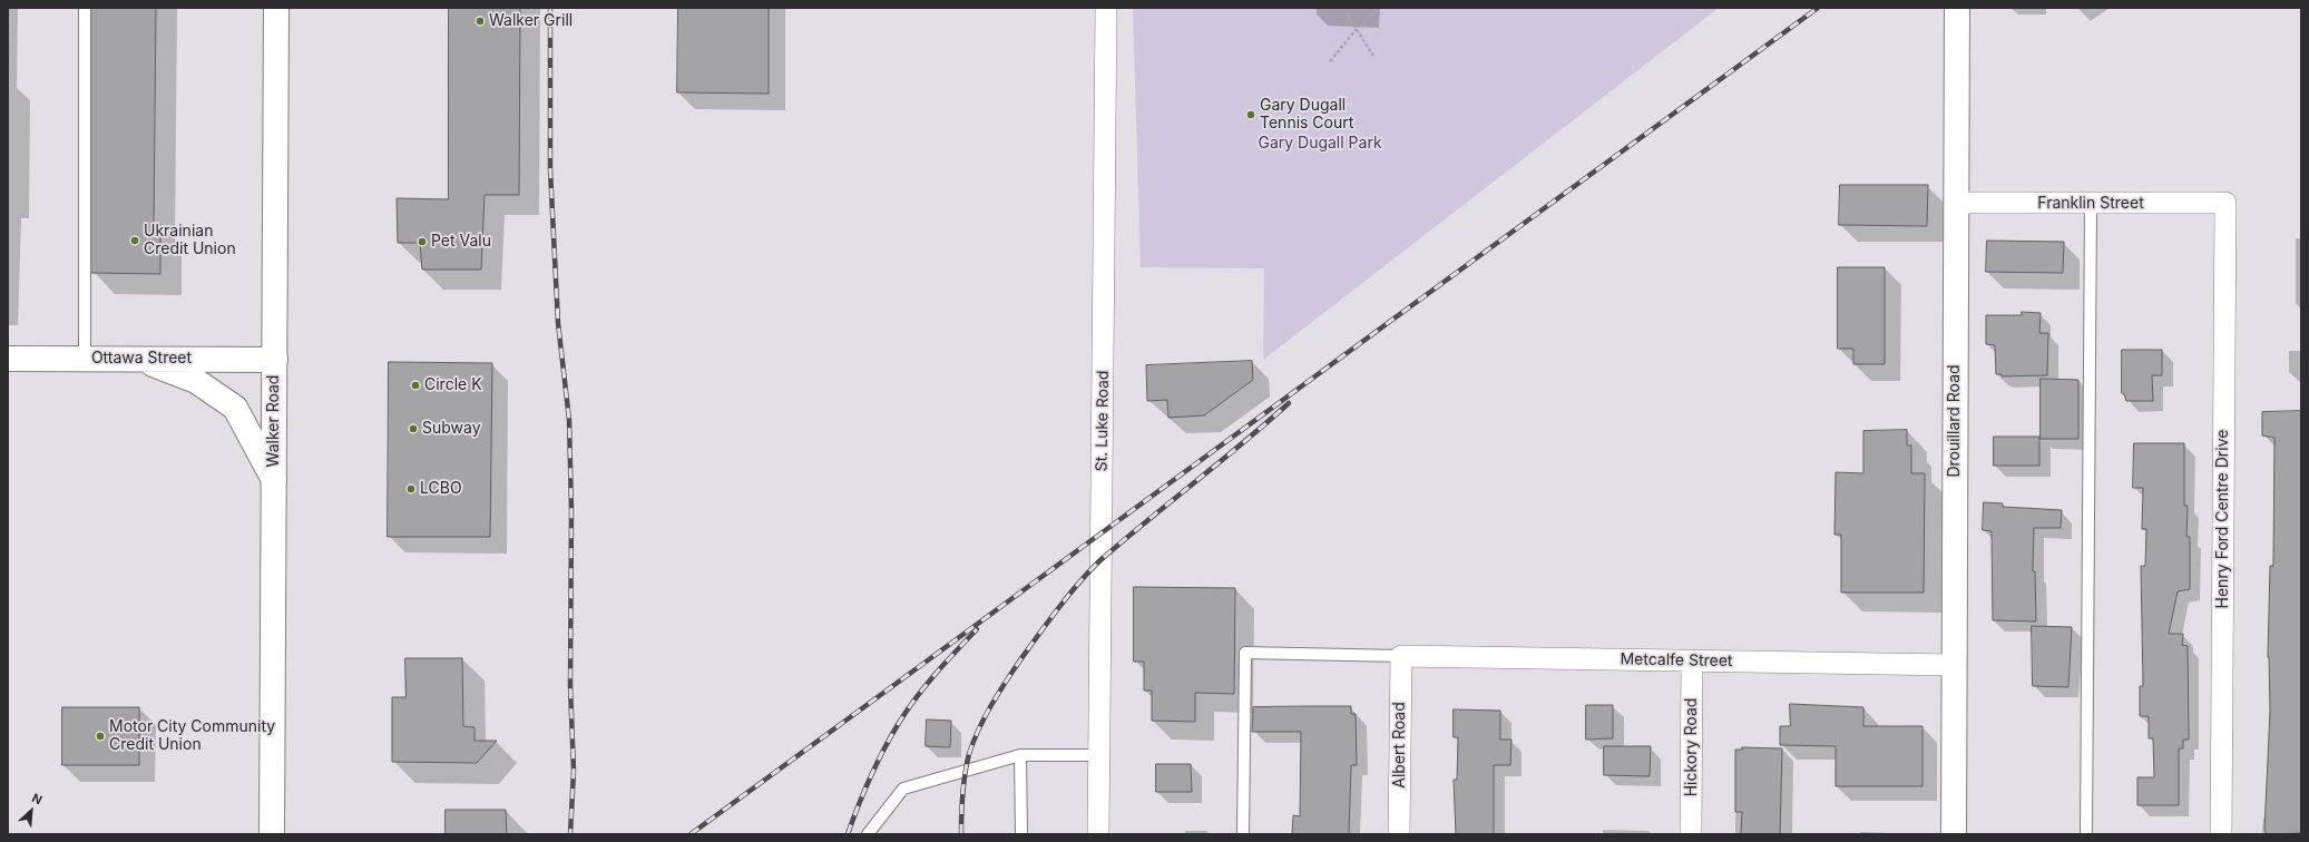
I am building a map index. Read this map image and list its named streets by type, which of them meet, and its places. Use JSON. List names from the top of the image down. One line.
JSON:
{"streets":{"street":["Franklin Street","Ottawa Street","Walker Road","St. Luke Road","Drouillard Road","Henry Ford Centre Drive","Metcalfe Street","Albert Road","Hickory Road"]},"crossings":[["Franklin Street","Drouillard Road"],["Franklin Street","Henry Ford Centre Drive"],["Ottawa Street","Walker Road"],["Drouillard Road","Metcalfe Street"],["Metcalfe Street","Albert Road"],["Metcalfe Street","Hickory Road"]],"parks":["Gary Dugall Park"],"places":["Walker Grill","Gary Dugall Tennis Court","Ukrainian Credit Union","Pet Valu","Circle K","Subway","LCBO","Motor City Community Credit Union"],"north":"top right"}
